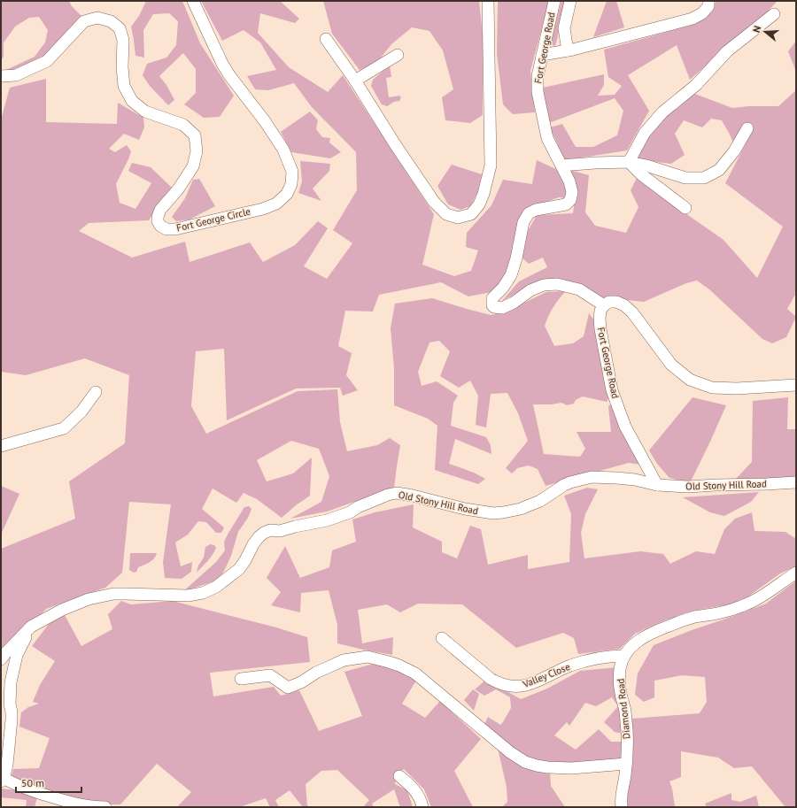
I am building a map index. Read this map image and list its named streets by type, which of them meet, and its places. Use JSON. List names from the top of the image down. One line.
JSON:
{"streets":{"street":["Fort George Road","Fort George Circle","Old Stony Hill Road","Valley Close","Diamond Road"]},"crossings":[["Fort George Road","Old Stony Hill Road"],["Valley Close","Diamond Road"]],"scale_bar":"50 m","north":"left"}
